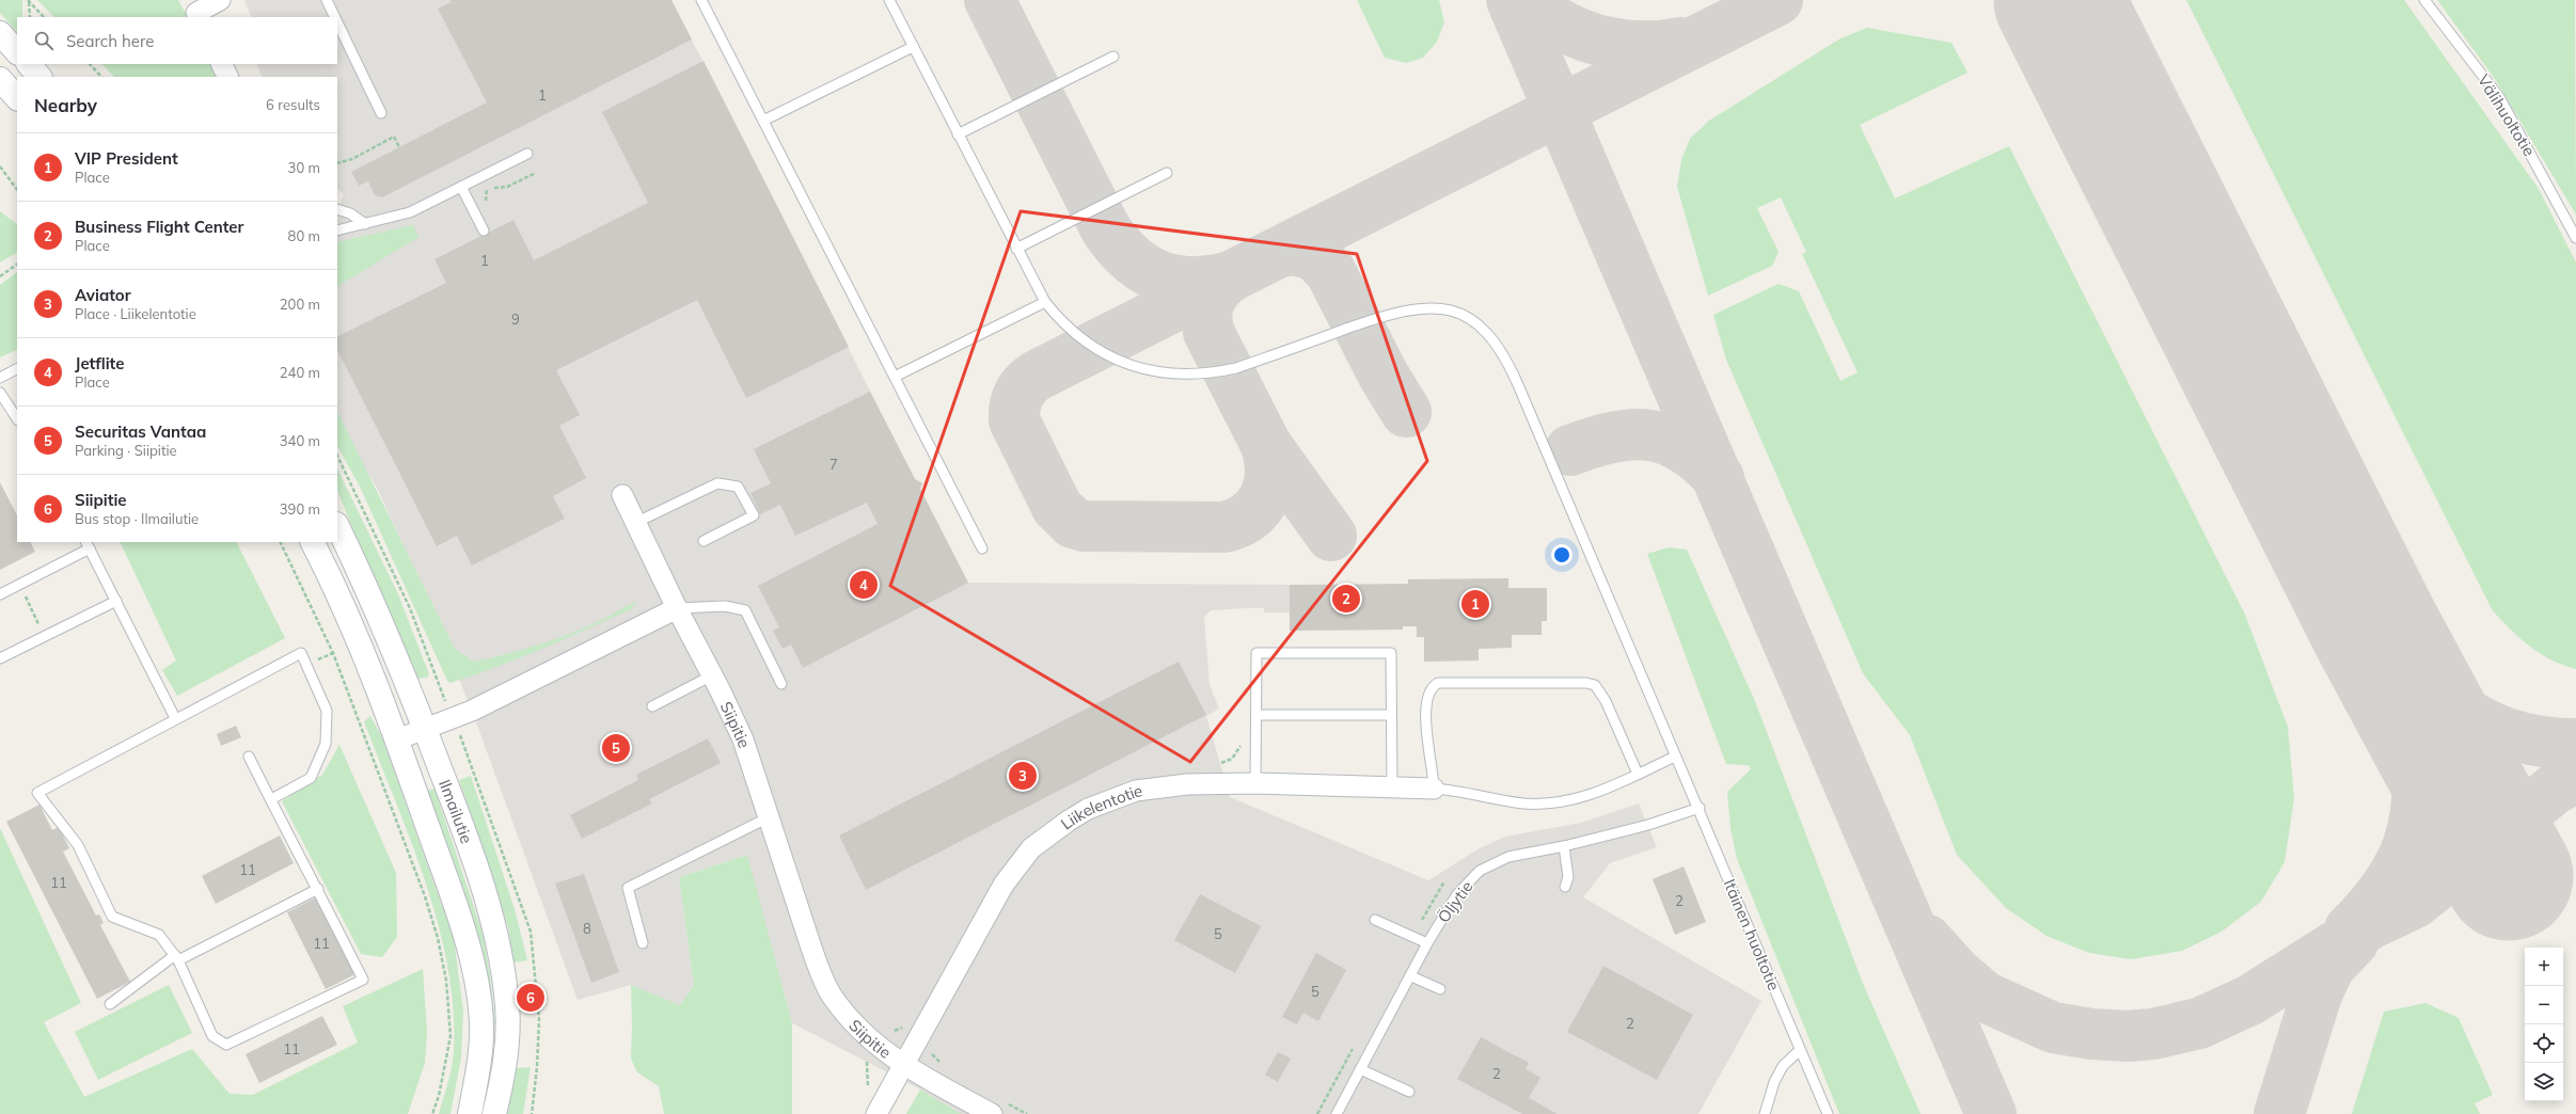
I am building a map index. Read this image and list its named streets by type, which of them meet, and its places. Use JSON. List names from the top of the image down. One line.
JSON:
{"streets":{"main road":["Ilmailutie"],"street":["Siipitie","Liikelentotie"],"lane":["Välihuoltotie","Öljytie","Itäinen huoltotie"]},"crossings":[["Siipitie","Liikelentotie"],["Öljytie","Itäinen huoltotie"]],"house_numbers":["1","1","9","7","11","11","2","8","5","11","5","2","11","2"],"page":{"search":"Search here","heading":["Nearby","6 results"],"list":[{"mark":"1","name":"VIP President","note":"Place","value":"30 m"},{"mark":"2","name":"Business Flight Center","note":"Place","value":"80 m"},{"mark":"3","name":"Aviator","note":"Place · Liikelentotie","value":"200 m"},{"mark":"4","name":"Jetflite","note":"Place","value":"240 m"},{"mark":"5","name":"Securitas Vantaa","note":"Parking · Siipitie","value":"340 m"},{"mark":"6","name":"Siipitie","note":"Bus stop · Ilmailutie","value":"390 m"}],"pins":["4","2","1","5","3","6"],"map_buttons":["+","−"]}}
